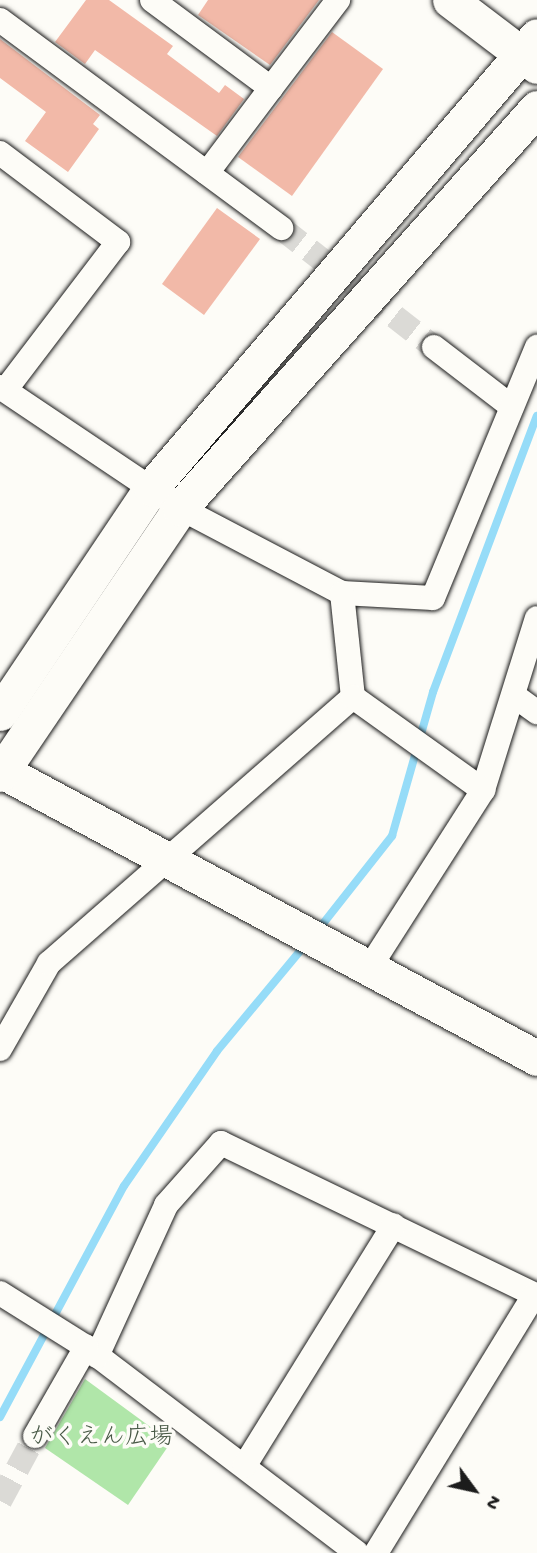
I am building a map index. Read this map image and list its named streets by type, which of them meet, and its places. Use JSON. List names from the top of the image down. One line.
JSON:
{"parks":["がくえん広場"],"north":"bottom right"}
